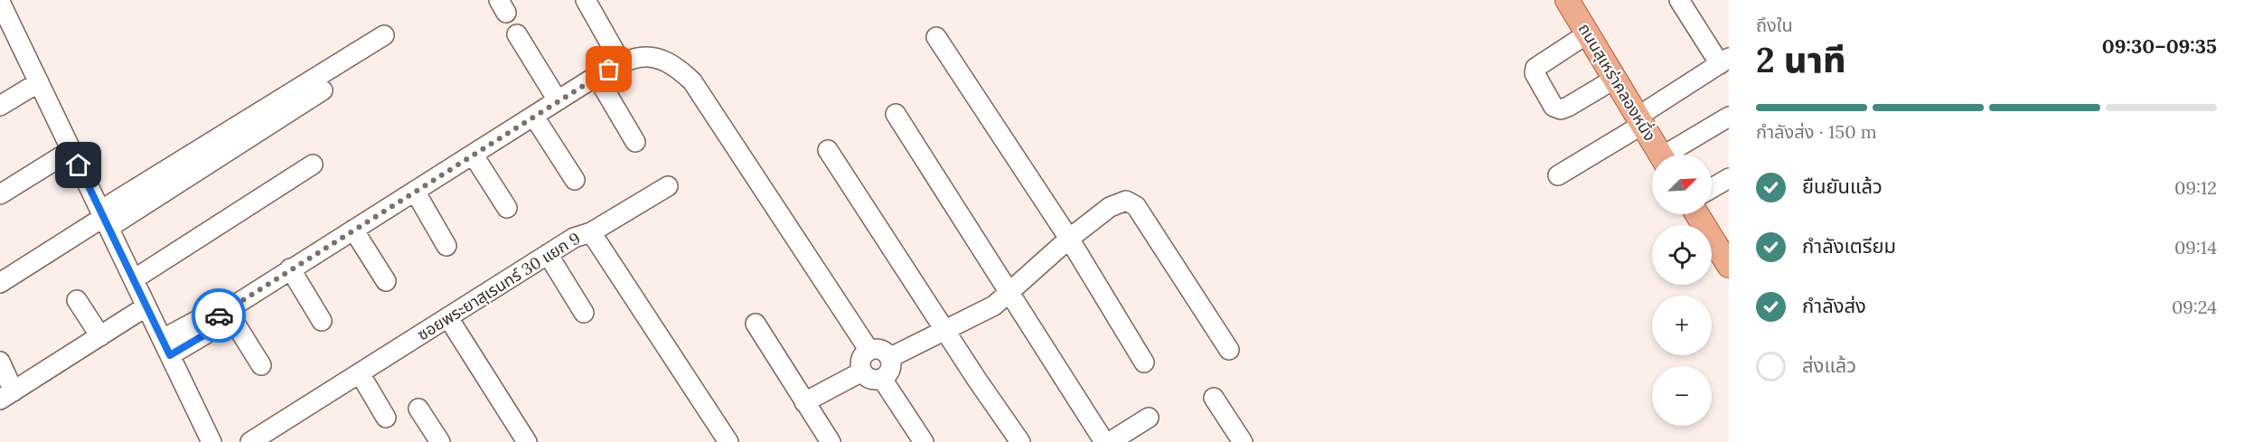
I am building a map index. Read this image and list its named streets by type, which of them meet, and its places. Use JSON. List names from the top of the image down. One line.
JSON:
{"streets":{"main road":["ถนนสุเหร่าคลองหนึ่ง"],"street":["ซอยพระยาสุเรนทร์ 30 แยก 9"]},"north":"top right","page":{"heading":["2 นาที","ถึงใน","09:30–09:35"],"bar":"กำลังส่ง · 150 m","map_buttons":["+","−"],"list":[["ยืนยันแล้ว","09:12"],["กำลังเตรียม","09:14"],["กำลังส่ง","09:24"],"ส่งแล้ว"]}}
